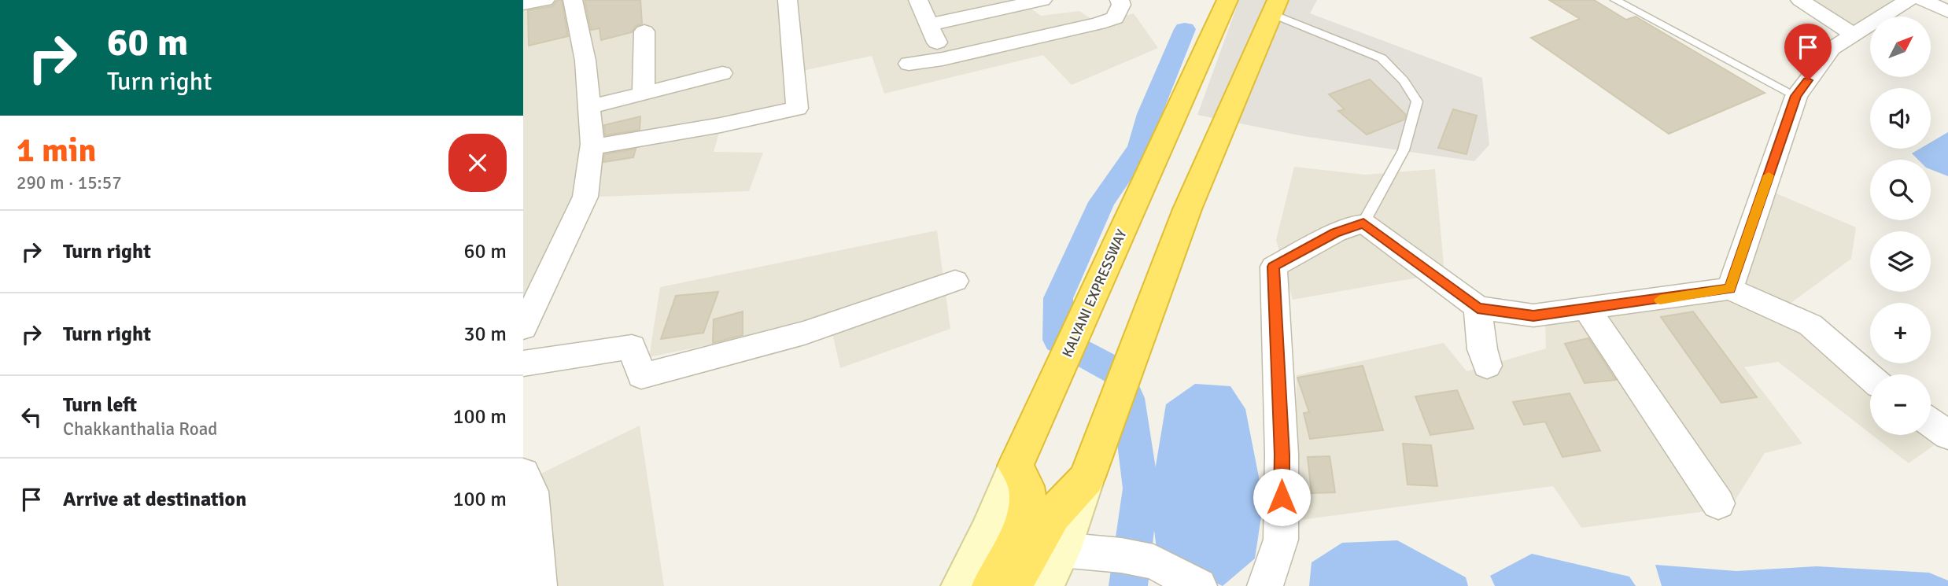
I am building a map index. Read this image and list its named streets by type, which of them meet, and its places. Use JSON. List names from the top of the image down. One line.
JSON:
{"streets":{"highway":["KALYANI EXPRESSWAY"]},"north":"top right","page":{"turn":["60 m","Turn right"],"map_buttons":["+","−"],"heading":["1 min","290 m · 15:57"],"list":[{"name":"Turn right","value":"60 m"},{"name":"Turn right","value":"30 m"},{"name":"Turn left","note":"Chakkanthalia Road","value":"100 m"},{"name":"Arrive at destination","value":"100 m"}]}}
